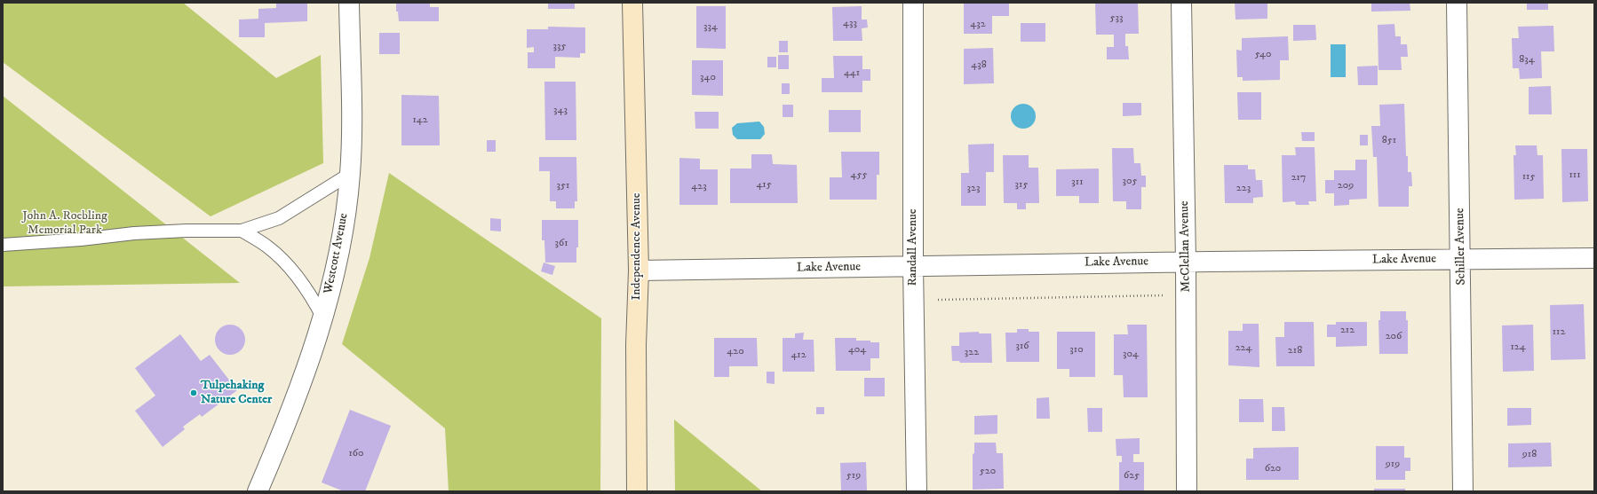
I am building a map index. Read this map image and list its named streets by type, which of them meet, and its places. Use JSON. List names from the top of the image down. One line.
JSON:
{"streets":{"street":["Independence Avenue","McClellan Avenue","Schiller Avenue","Randall Avenue","Westcott Avenue","Lake Avenue"]},"crossings":[["Independence Avenue","Lake Avenue"],["McClellan Avenue","Lake Avenue"],["Schiller Avenue","Lake Avenue"],["Randall Avenue","Lake Avenue"]],"parks":["John A. Roebling Memorial Park"],"places":["Tulpehaking Nature Center"],"house_numbers":["533","433","432","334","335","540","834","438","441","340","343","142","851","455","111","115","217","305","311","415","315","351","209","423","323","223","361","212","112","206","316","124","224","404","310","218","420","322","304","412","160","918","919","620","520","519","625"]}
